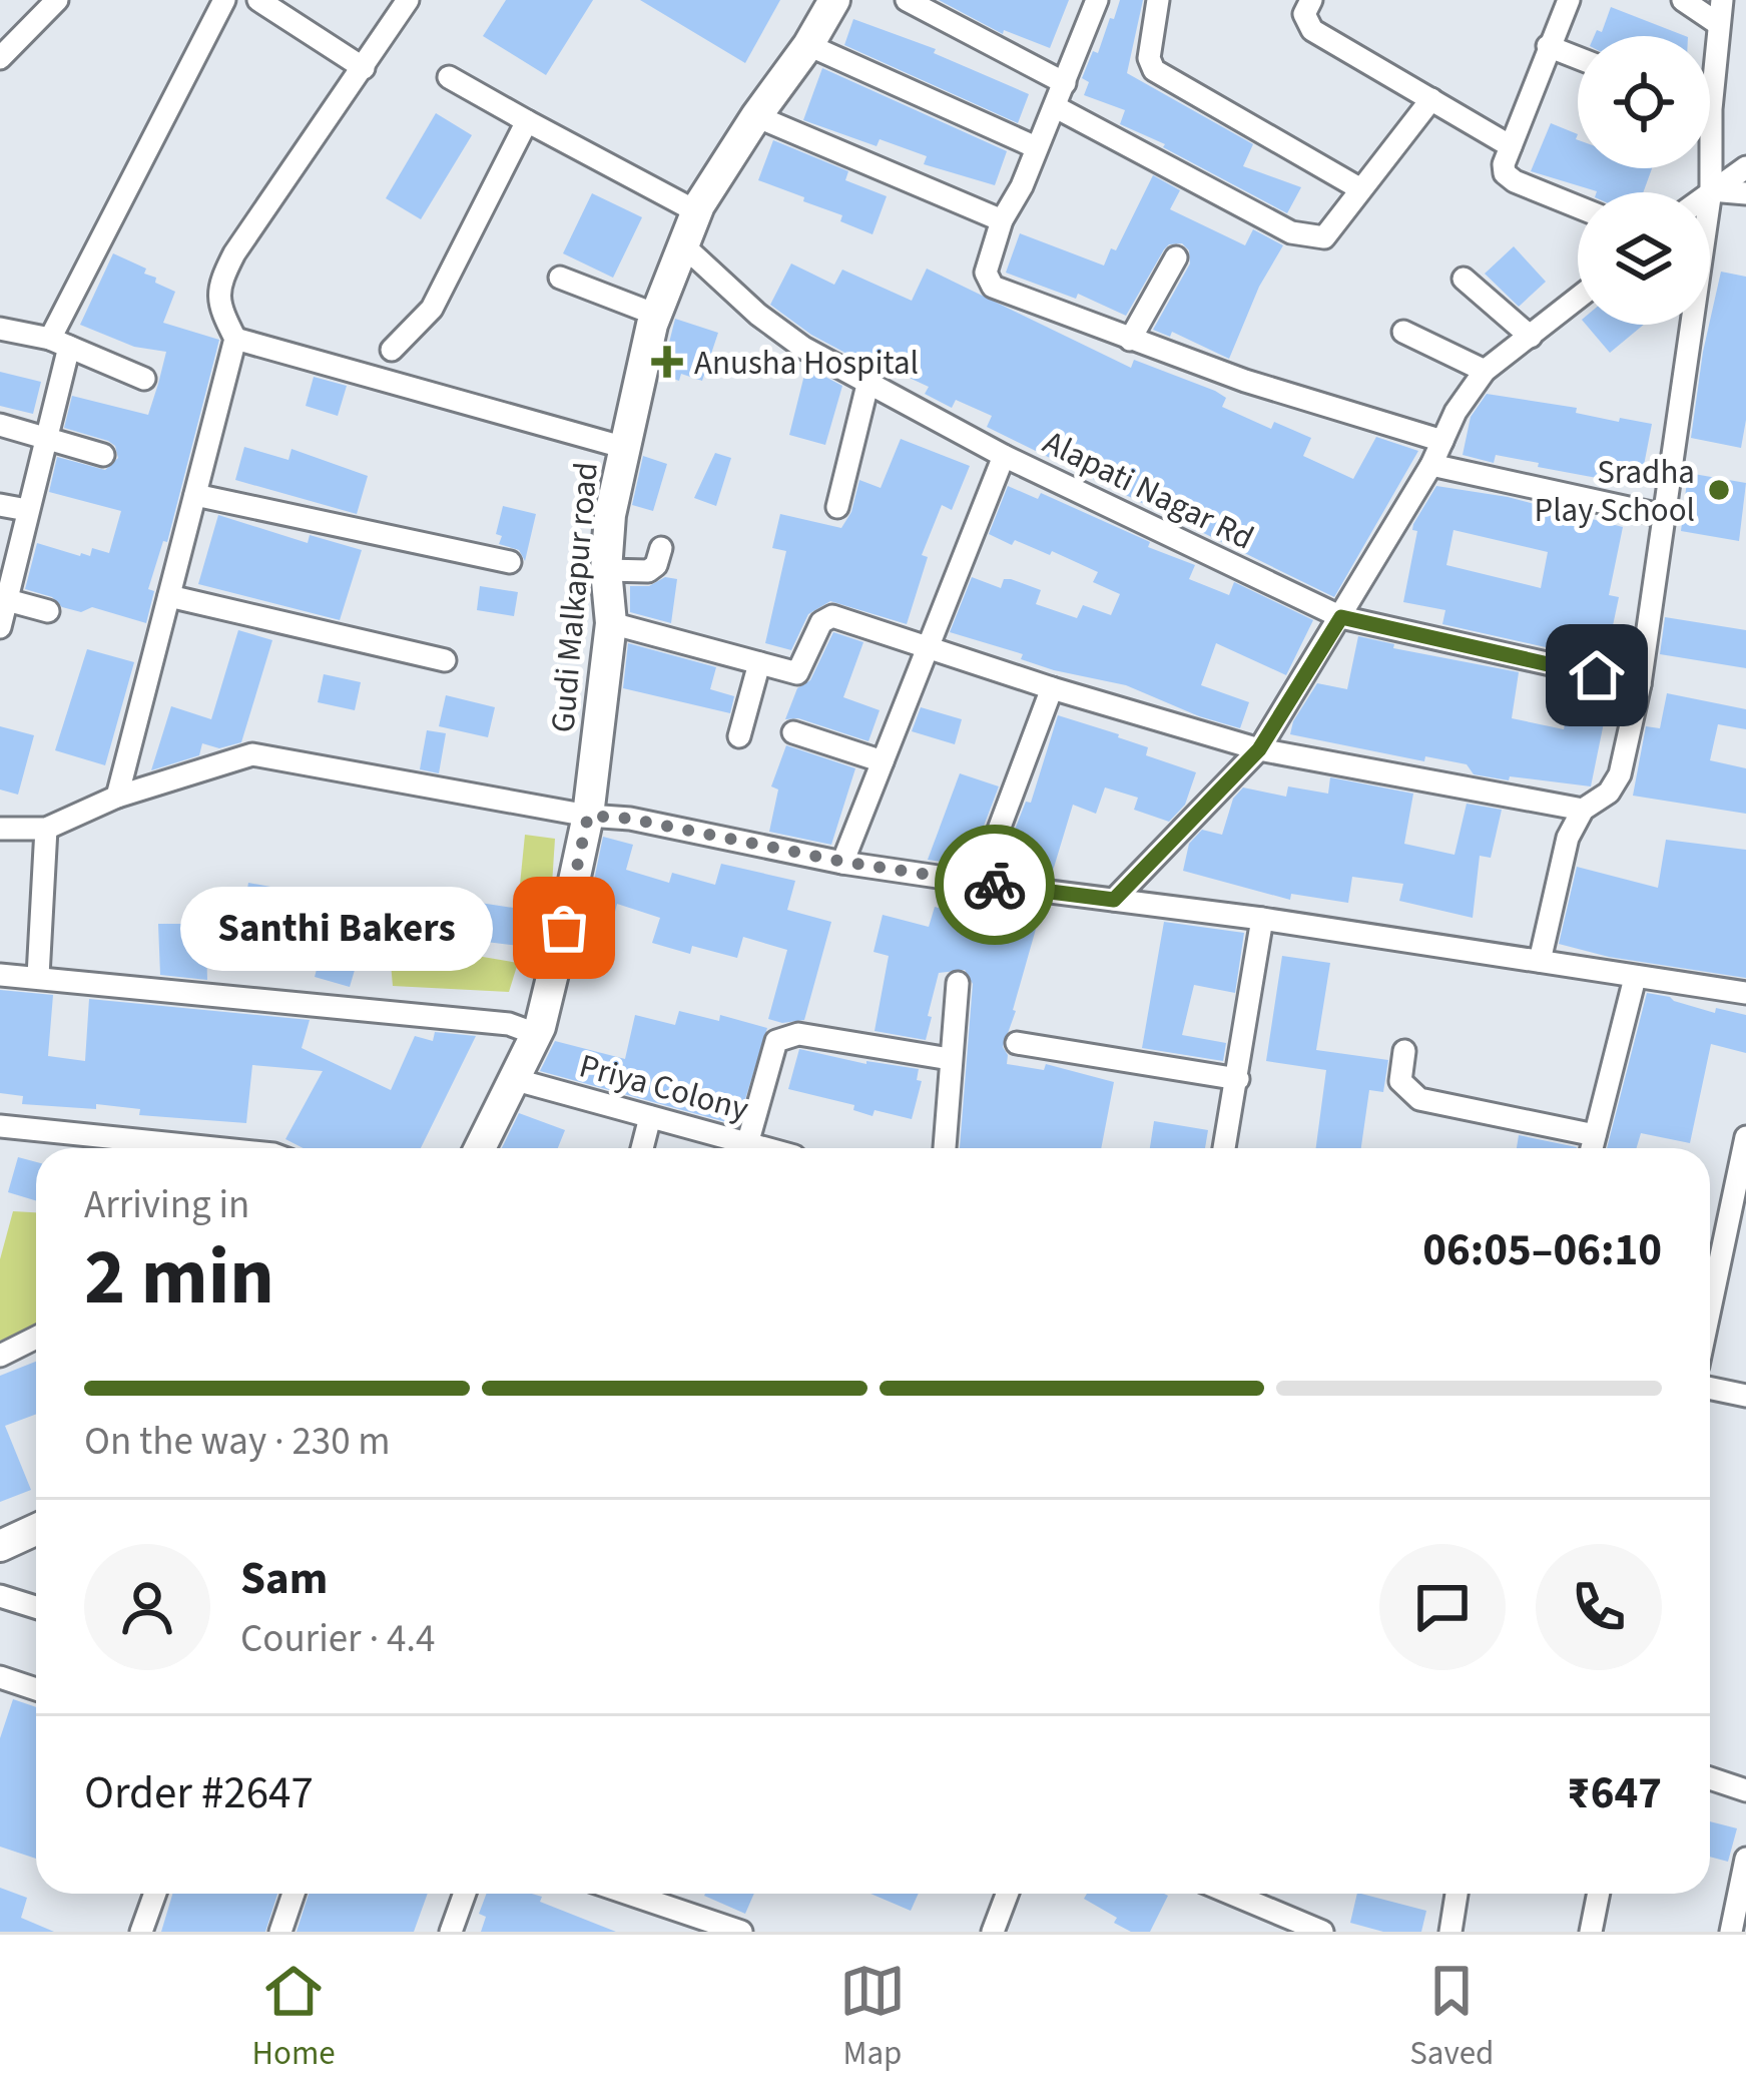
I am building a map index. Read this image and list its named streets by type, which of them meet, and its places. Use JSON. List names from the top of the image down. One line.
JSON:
{"streets":{"street":["Alapati Nagar Rd","Gudi Malkapur road","Priya Colony"]},"crossings":[["Alapati Nagar Rd","Gudi Malkapur road"],["Gudi Malkapur road","Priya Colony"]],"places":{"health":["Anusha Hospital"],"other":["Sradha Play School","Santhi Bakers"]},"page":{"bubble":"Santhi Bakers","heading":["2 min","Arriving in","06:05–06:10"],"panel":["Sam","Courier · 4.4","Order #2647","₹647"],"bar":"On the way · 230 m","tabs":["Home","Map","Saved"]}}
